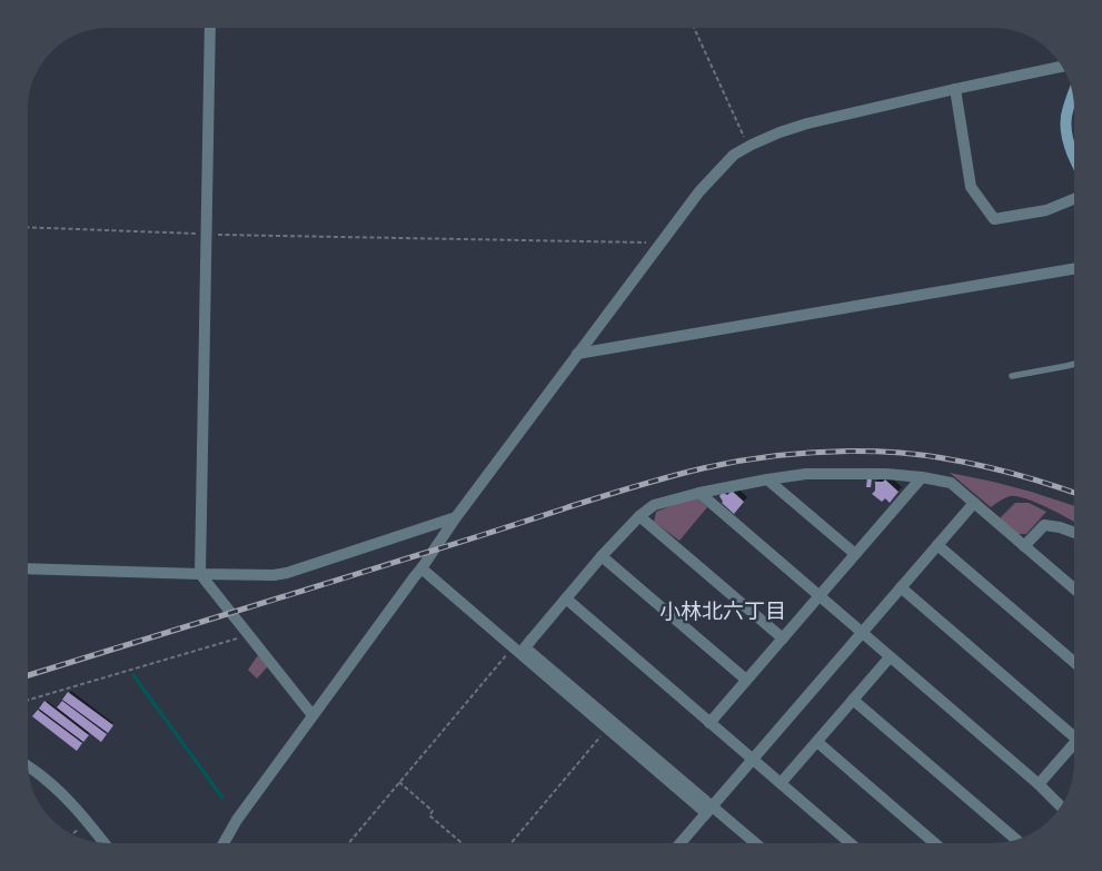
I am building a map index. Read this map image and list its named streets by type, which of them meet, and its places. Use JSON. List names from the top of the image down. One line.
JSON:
{"districts":["小林北六丁目"]}
